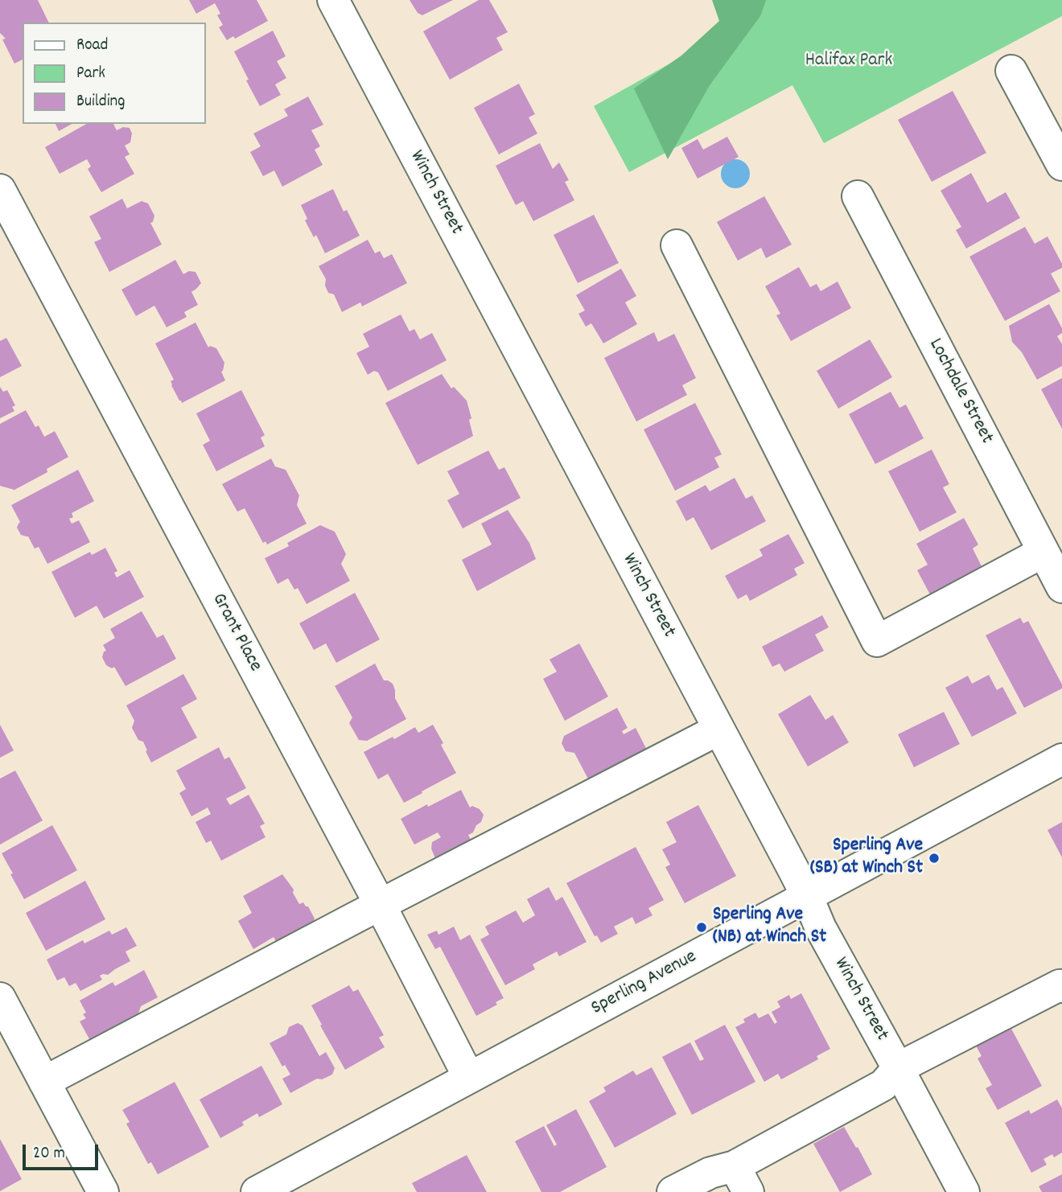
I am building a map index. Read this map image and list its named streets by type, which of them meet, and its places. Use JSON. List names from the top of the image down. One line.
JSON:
{"streets":{"street":["Winch Street","Lochdale Street","Grant Place","Sperling Avenue"]},"crossings":[["Winch Street","Sperling Avenue"],["Grant Place","Sperling Avenue"]],"parks":["Halifax Park"],"places":["Sperling Ave (SB) at Winch St","Sperling Ave (NB) at Winch St"],"legend":["Road","Park","Building"],"scale_bar":"20 m"}
